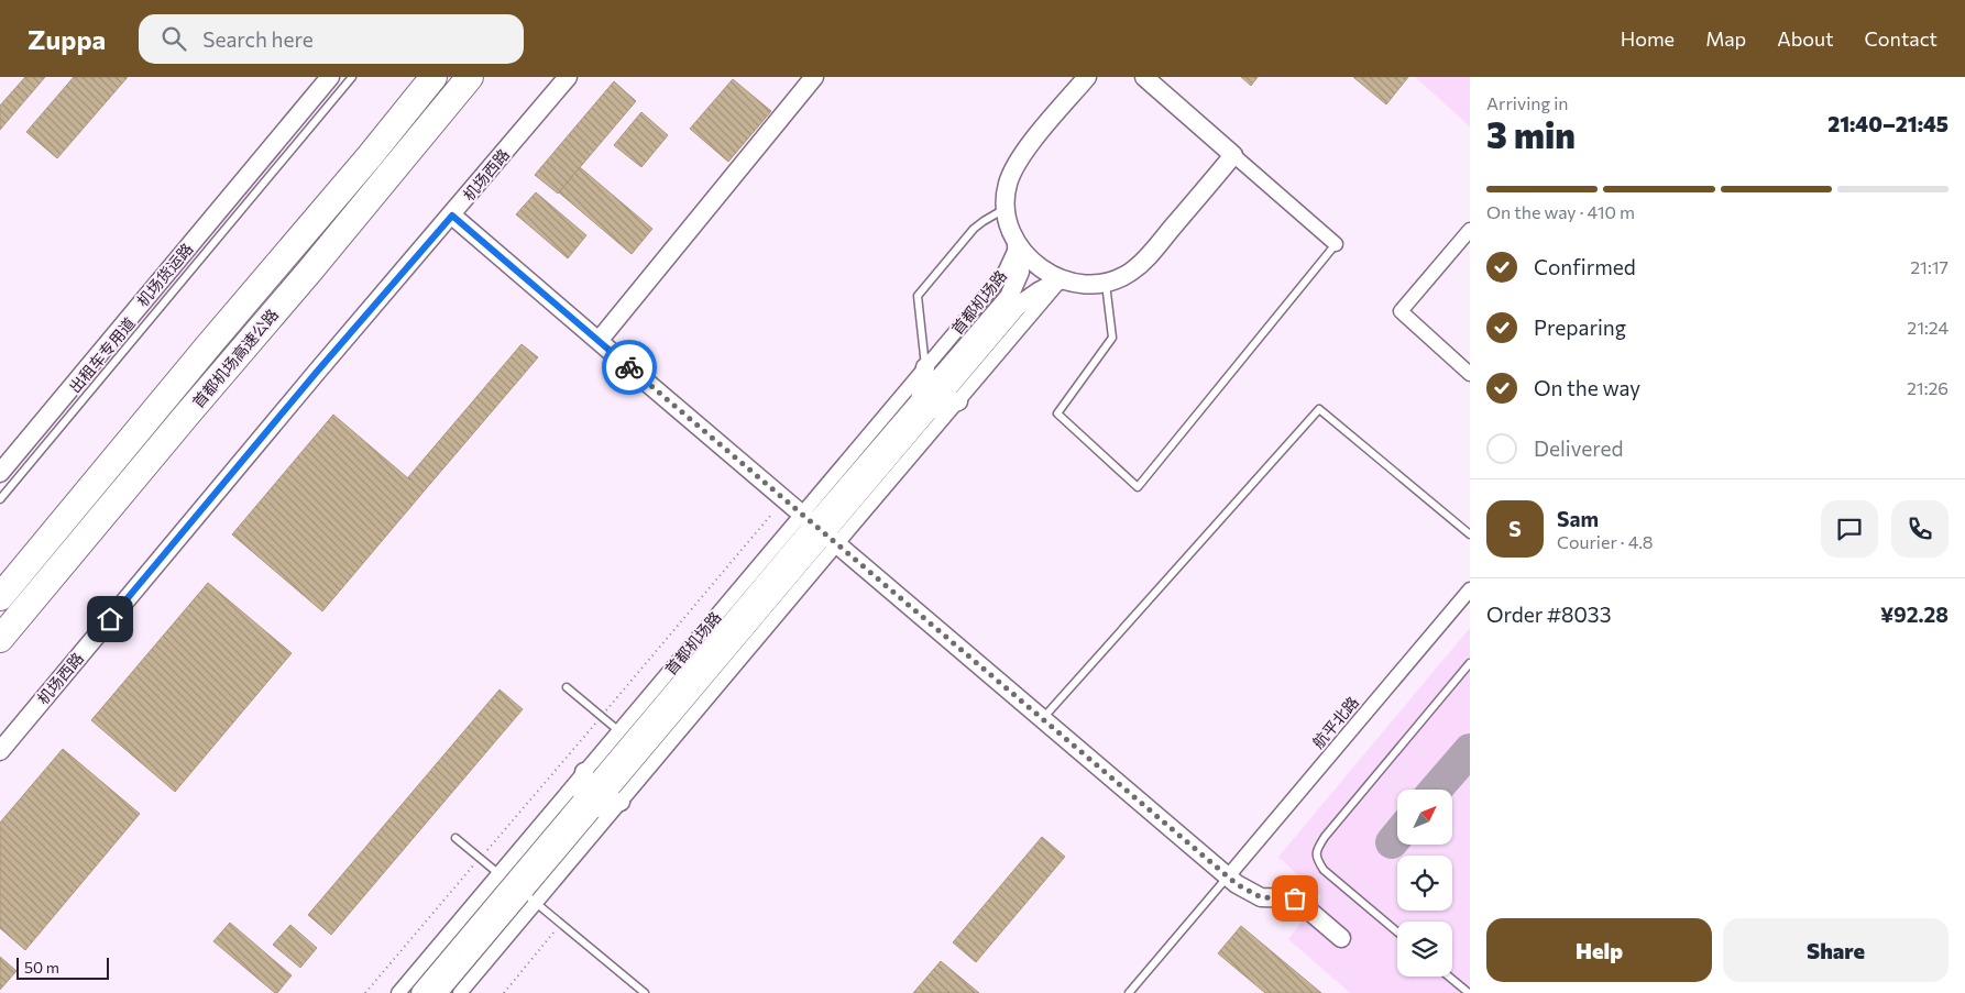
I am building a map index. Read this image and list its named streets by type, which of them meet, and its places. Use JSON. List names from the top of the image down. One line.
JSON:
{"streets":{"highway":["首都机场高速公路"],"street":["机场西路","机场货运路","首都机场路","航平北路"],"lane":["出租车专用道"]},"scale_bar":"50 m","north":"top right","page":{"header":"Zuppa","search":"Search here","nav":["Home","Map","About","Contact"],"heading":["3 min","Arriving in","21:40–21:45"],"panel":["Sam","Courier · 4.8","Order #8033","¥92.28"],"bar":"On the way · 410 m","list":[["Confirmed","21:17"],["Preparing","21:24"],["On the way","21:26"],"Delivered"],"round":"S","buttons":["Help","Share"],"scale":"50 m"}}
